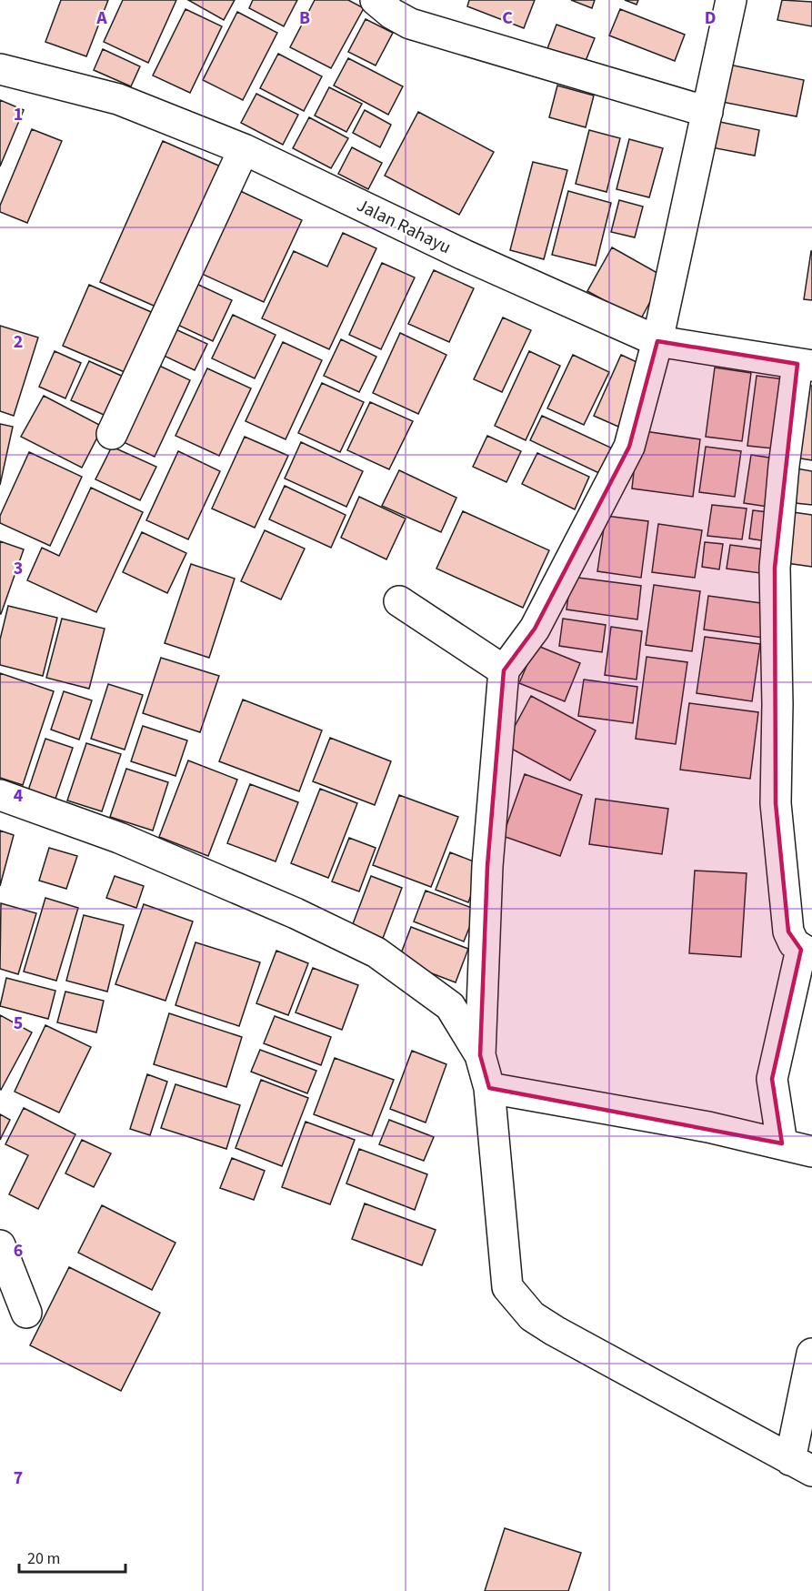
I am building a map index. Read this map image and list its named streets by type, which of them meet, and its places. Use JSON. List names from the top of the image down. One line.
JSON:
{"streets":{"street":["Jalan Rahayu"]},"scale_bar":"20 m","grid":{"columns":["A","B","C","D"],"rows":["1","2","3","4","5","6","7"]}}
